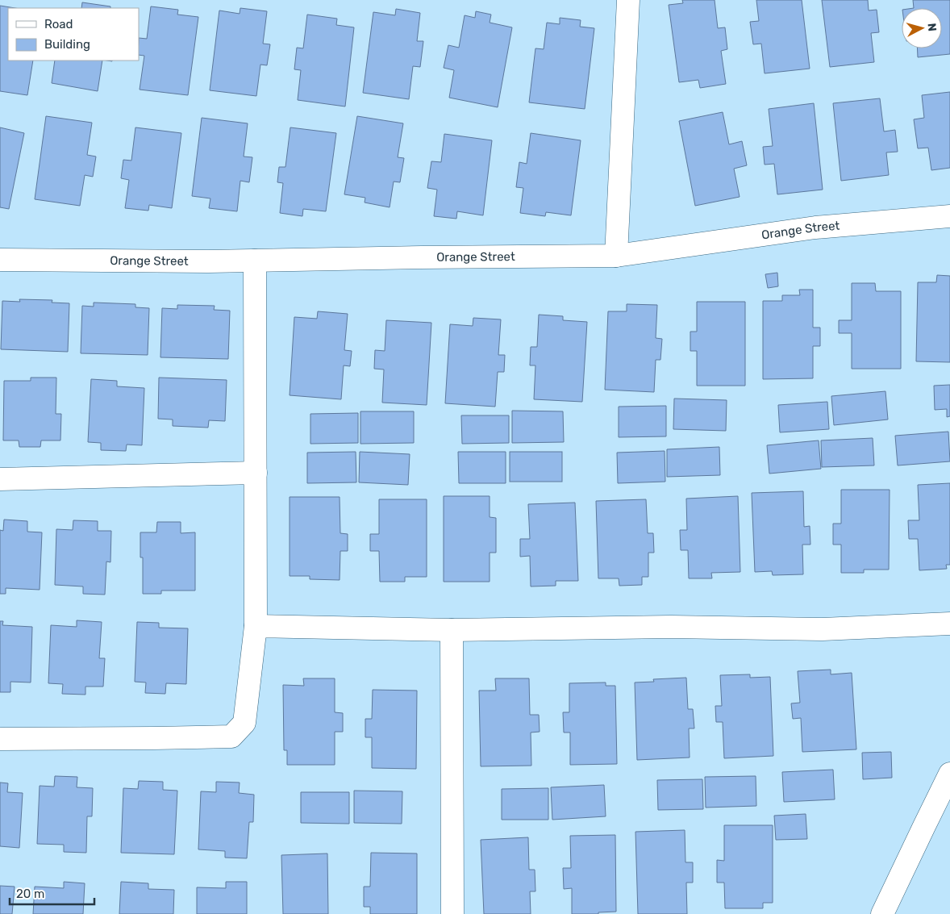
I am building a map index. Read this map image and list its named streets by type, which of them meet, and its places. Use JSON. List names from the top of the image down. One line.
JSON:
{"streets":{"street":["Orange Street"]},"legend":["Road","Building"],"scale_bar":"20 m","north":"right"}
